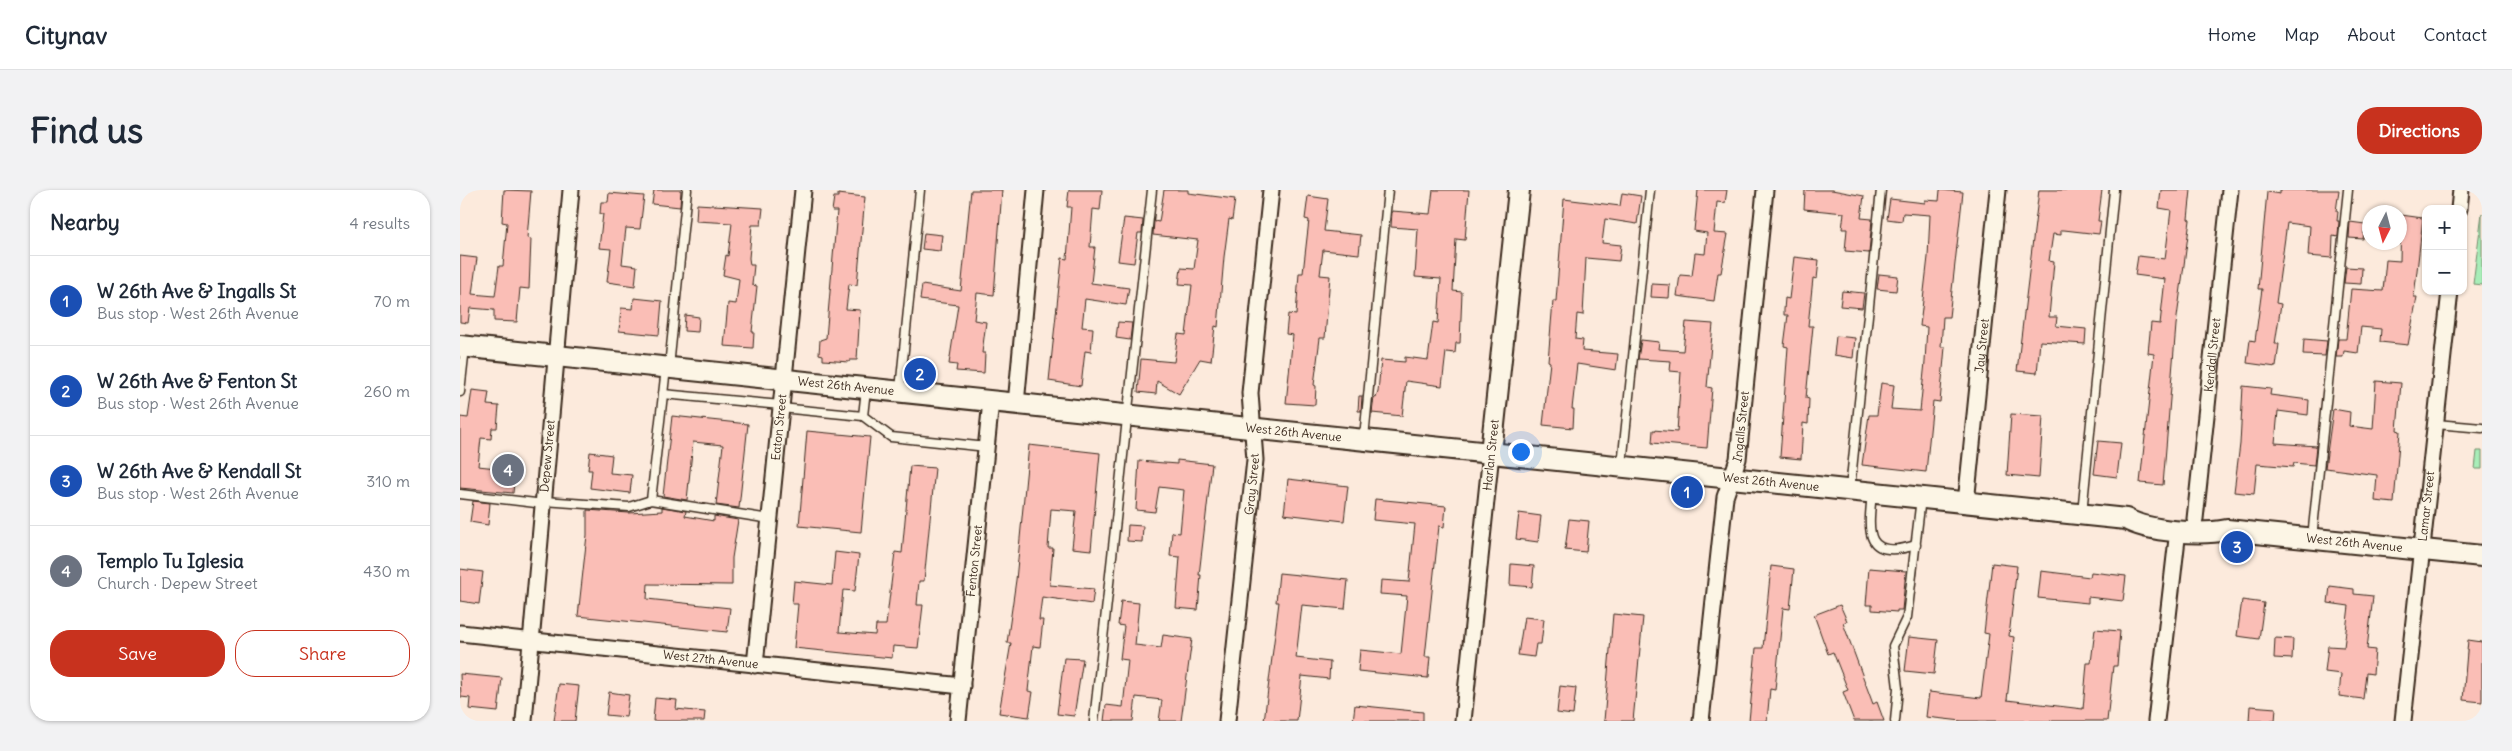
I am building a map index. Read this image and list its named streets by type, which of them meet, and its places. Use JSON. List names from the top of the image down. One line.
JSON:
{"streets":{"street":["Jay Street","Kendall Street","West 26th Avenue","Eaton Street","Ingalls Street","Harlan Street","Depew Street","Gray Street","Lamar Street","Fenton Street","West 27th Avenue"]},"crossings":[["Jay Street","West 26th Avenue"],["Kendall Street","West 26th Avenue"],["West 26th Avenue","Eaton Street"],["West 26th Avenue","Ingalls Street"],["West 26th Avenue","Harlan Street"],["West 26th Avenue","Depew Street"],["West 26th Avenue","Gray Street"],["West 26th Avenue","Lamar Street"],["West 26th Avenue","Fenton Street"],["Eaton Street","West 27th Avenue"],["Depew Street","West 27th Avenue"],["Fenton Street","West 27th Avenue"]],"north":"bottom","page":{"header":"Citynav","nav":["Home","Map","About","Contact"],"buttons":["Directions",["Save","Share"]],"title":"Find us","heading":["Nearby","4 results"],"map_buttons":["+","−"],"list":[{"mark":"1","name":"W 26th Ave & Ingalls St","note":"Bus stop · West 26th Avenue","value":"70 m"},{"mark":"2","name":"W 26th Ave & Fenton St","note":"Bus stop · West 26th Avenue","value":"260 m"},{"mark":"3","name":"W 26th Ave & Kendall St","note":"Bus stop · West 26th Avenue","value":"310 m"},{"mark":"4","name":"Templo Tu Iglesia","note":"Church · Depew Street","value":"430 m"}],"pins":["2","4","1","3"]}}
